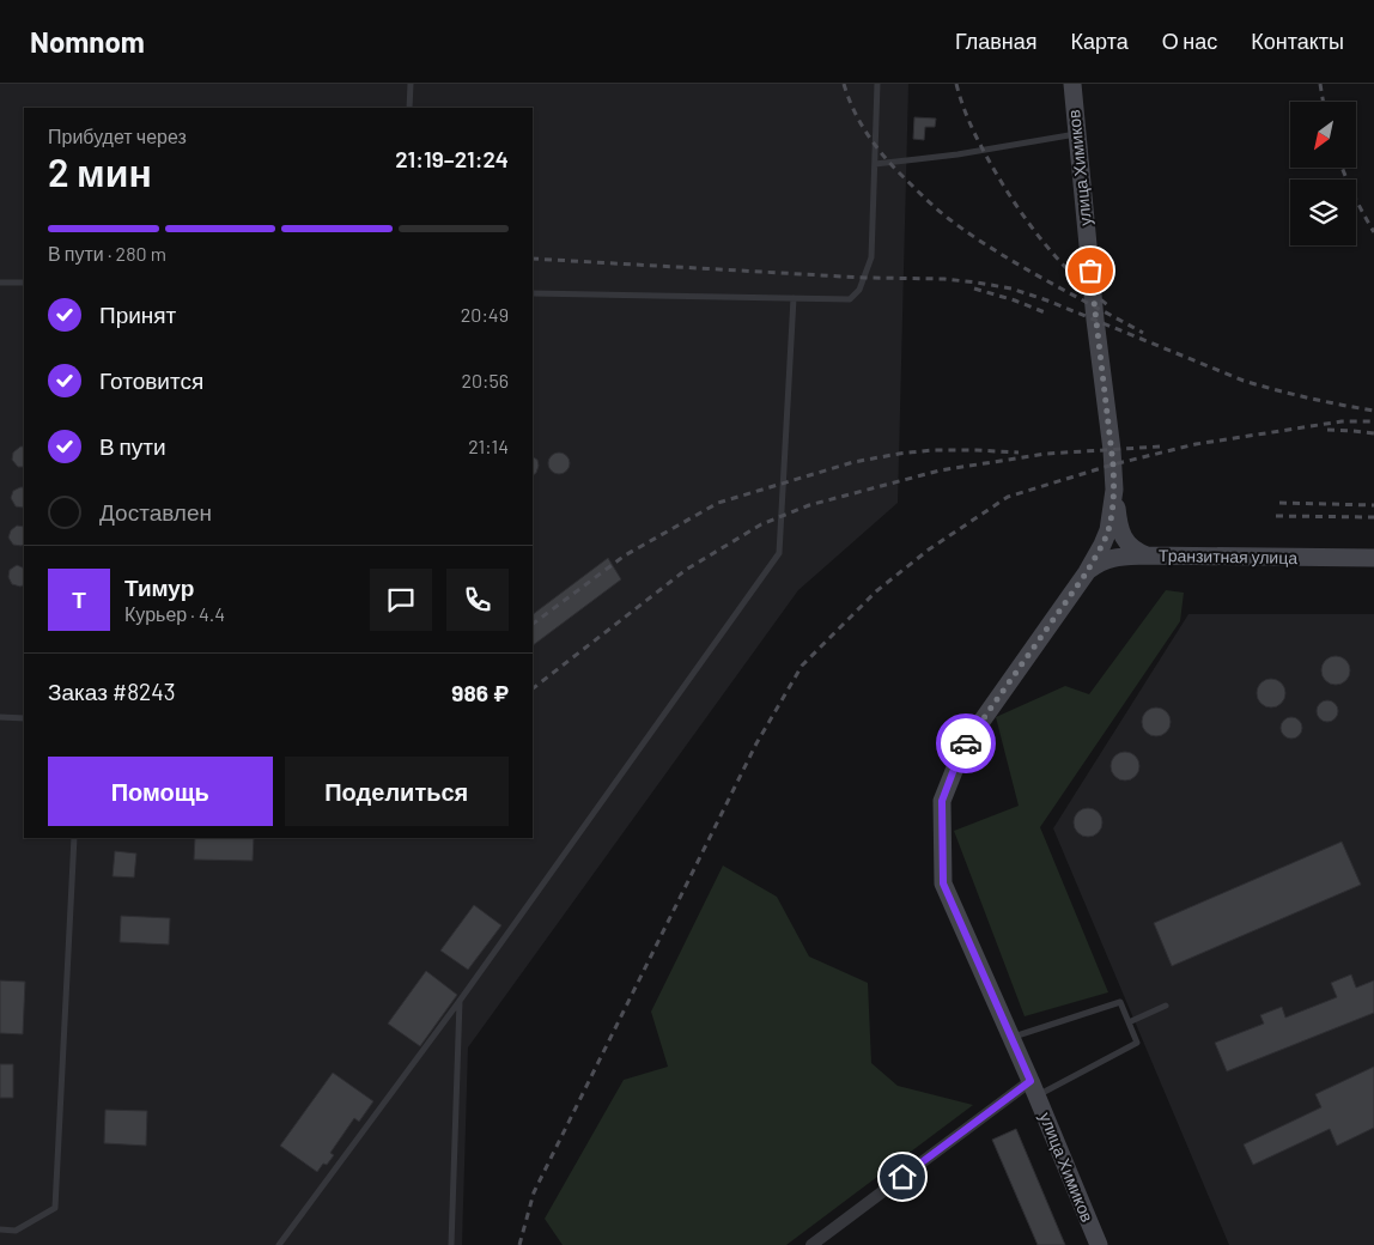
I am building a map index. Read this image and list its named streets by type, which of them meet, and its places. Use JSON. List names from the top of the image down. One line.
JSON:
{"streets":{"street":["улица Химиков","Транзитная улица"]},"crossings":[["улица Химиков","Транзитная улица"]],"north":"bottom left","page":{"header":"Nomnom","nav":["Главная","Карта","О нас","Контакты"],"heading":["2 мин","Прибудет через","21:19–21:24"],"panel":["Тимур","Курьер · 4.4","Заказ #8243","986 ₽"],"bar":"В пути · 280 m","list":[["Принят","20:49"],["Готовится","20:56"],["В пути","21:14"],"Доставлен"],"round":"Т","buttons":["Помощь","Поделиться"]}}
